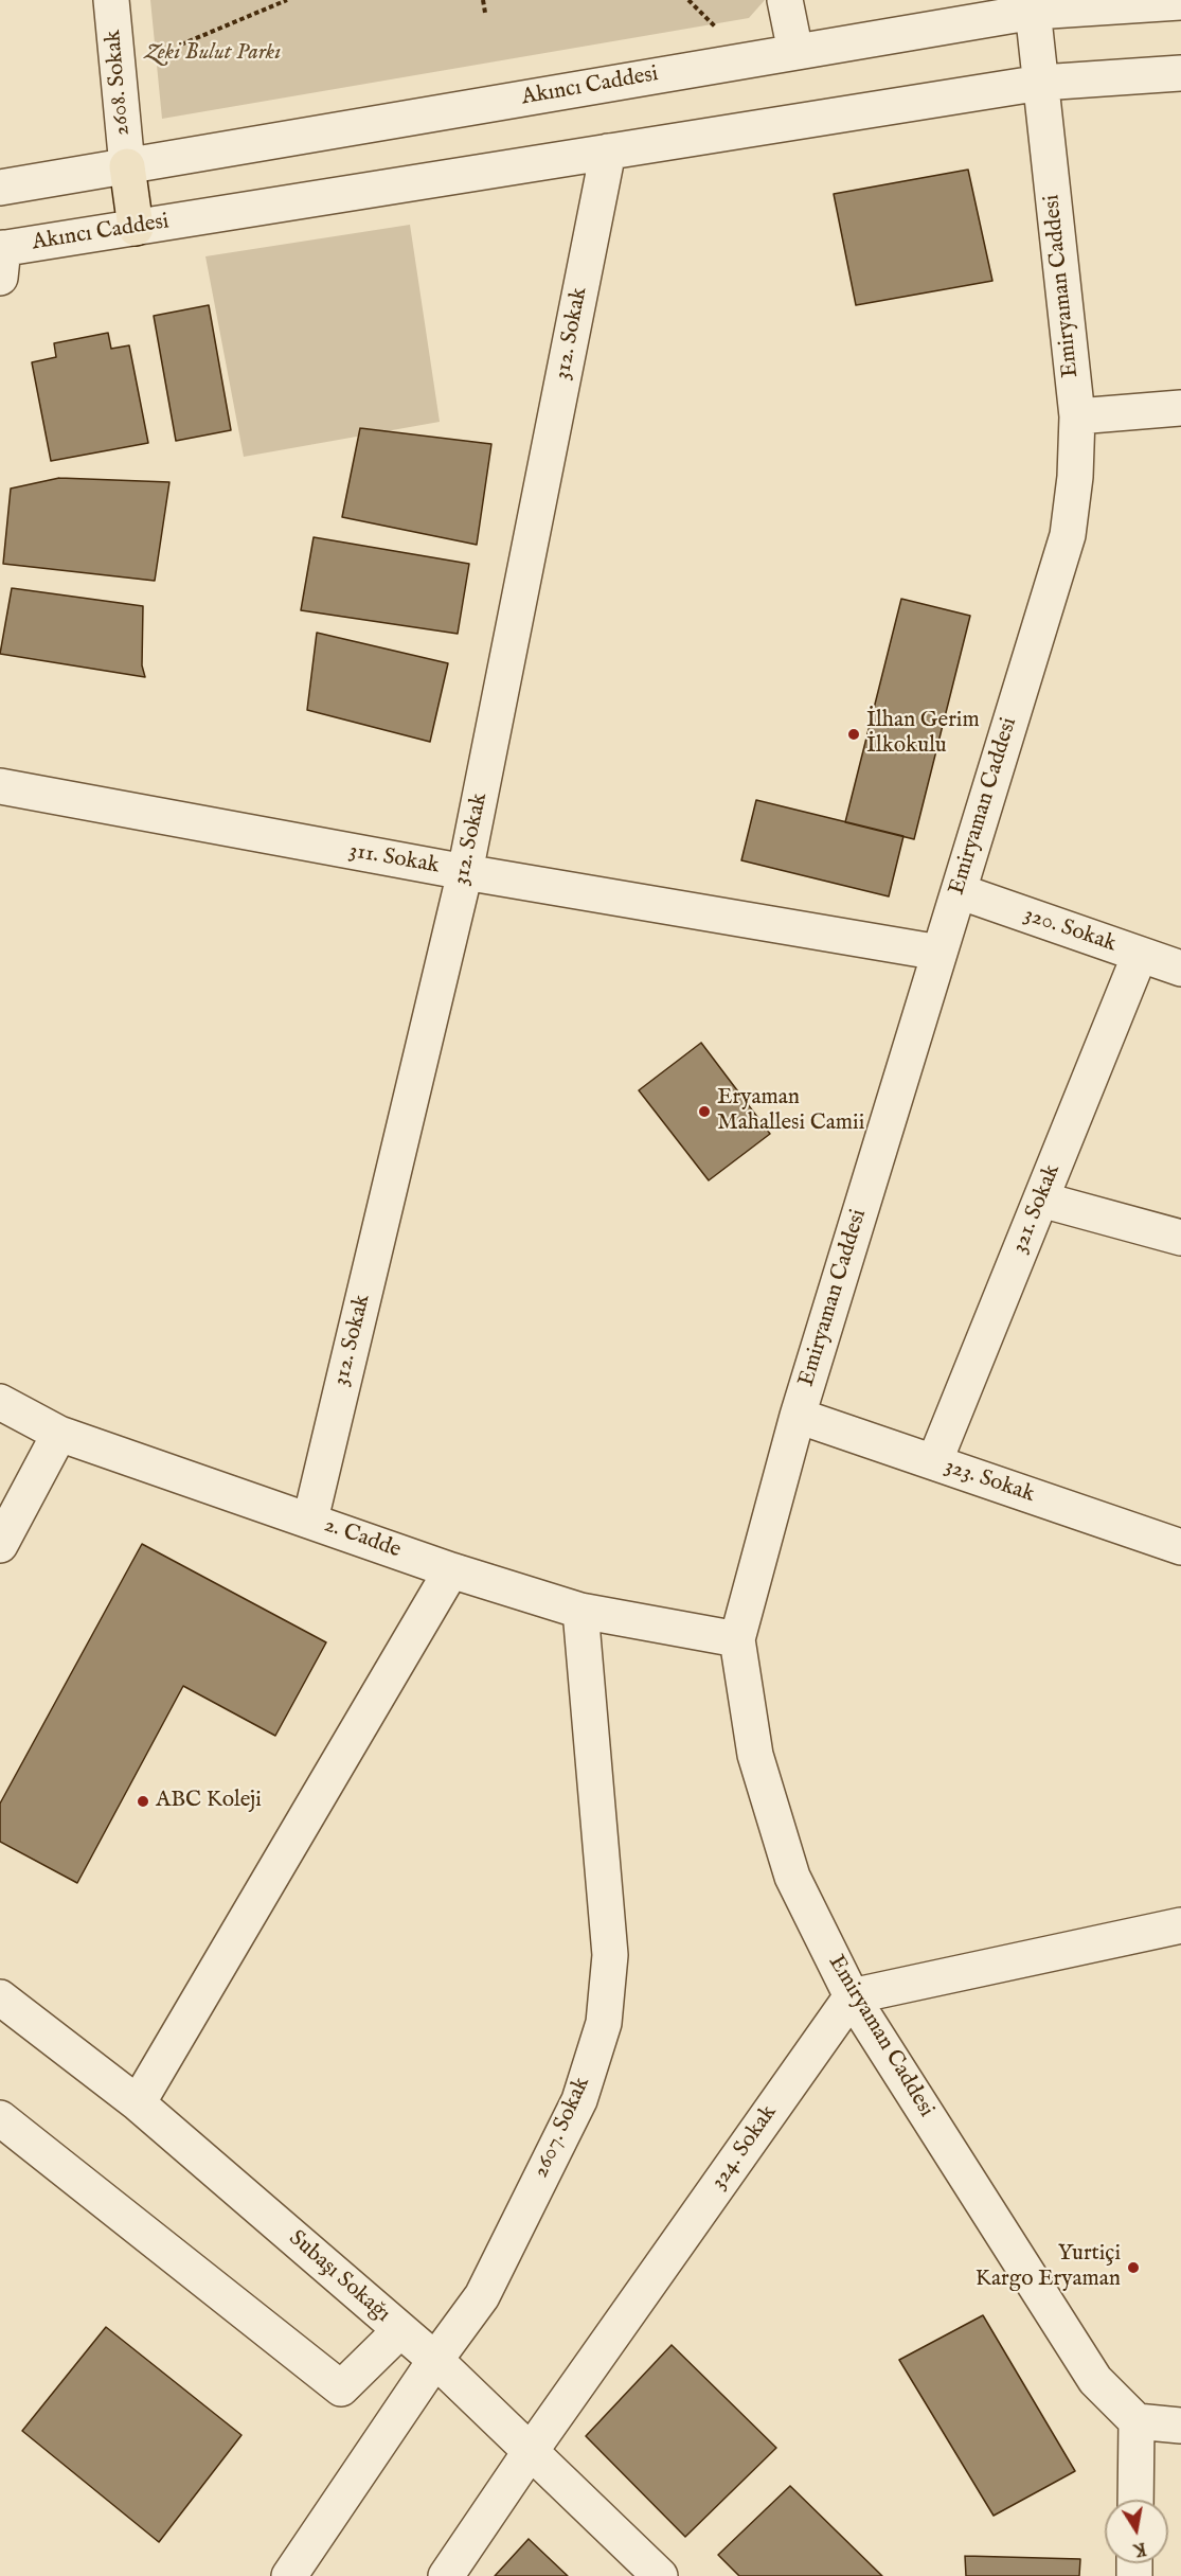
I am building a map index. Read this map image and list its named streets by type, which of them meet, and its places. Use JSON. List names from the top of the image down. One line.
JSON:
{"streets":{"street":["2608. Sokak","Akıncı Caddesi","Emiryaman Caddesi","312. Sokak","311. Sokak","320. Sokak","321. Sokak","323. Sokak","2. Cadde","2607. Sokak","324. Sokak","Subaşı Sokağı"]},"crossings":[["2608. Sokak","Akıncı Caddesi"],["Akıncı Caddesi","Emiryaman Caddesi"],["Akıncı Caddesi","312. Sokak"],["Emiryaman Caddesi","311. Sokak"],["Emiryaman Caddesi","320. Sokak"],["Emiryaman Caddesi","323. Sokak"],["Emiryaman Caddesi","2. Cadde"],["Emiryaman Caddesi","324. Sokak"],["312. Sokak","311. Sokak"],["312. Sokak","2. Cadde"],["320. Sokak","321. Sokak"],["321. Sokak","323. Sokak"],["2. Cadde","2607. Sokak"],["2607. Sokak","Subaşı Sokağı"],["324. Sokak","Subaşı Sokağı"]],"parks":["Zeki Bulut Parkı"],"places":["İlhan Gerim İlkokulu","Eryaman Mahallesi Camii","ABC Koleji","Yurtiçi Kargo Eryaman"],"north":"bottom"}
